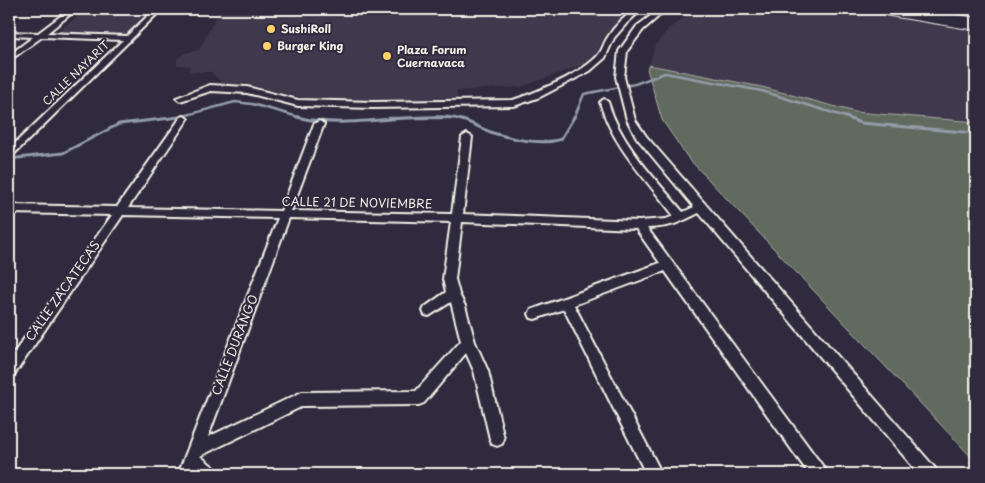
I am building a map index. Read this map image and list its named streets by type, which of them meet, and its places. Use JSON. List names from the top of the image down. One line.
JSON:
{"streets":{"street":["CALLE NAYARIT","CALLE 21 DE NOVIEMBRE","CALLE ZACATECAS","CALLE DURANGO"]},"crossings":[["CALLE 21 DE NOVIEMBRE","CALLE ZACATECAS"],["CALLE 21 DE NOVIEMBRE","CALLE DURANGO"]],"places":["SushiRoll","Burger King","Plaza Forum Cuernavaca"]}
